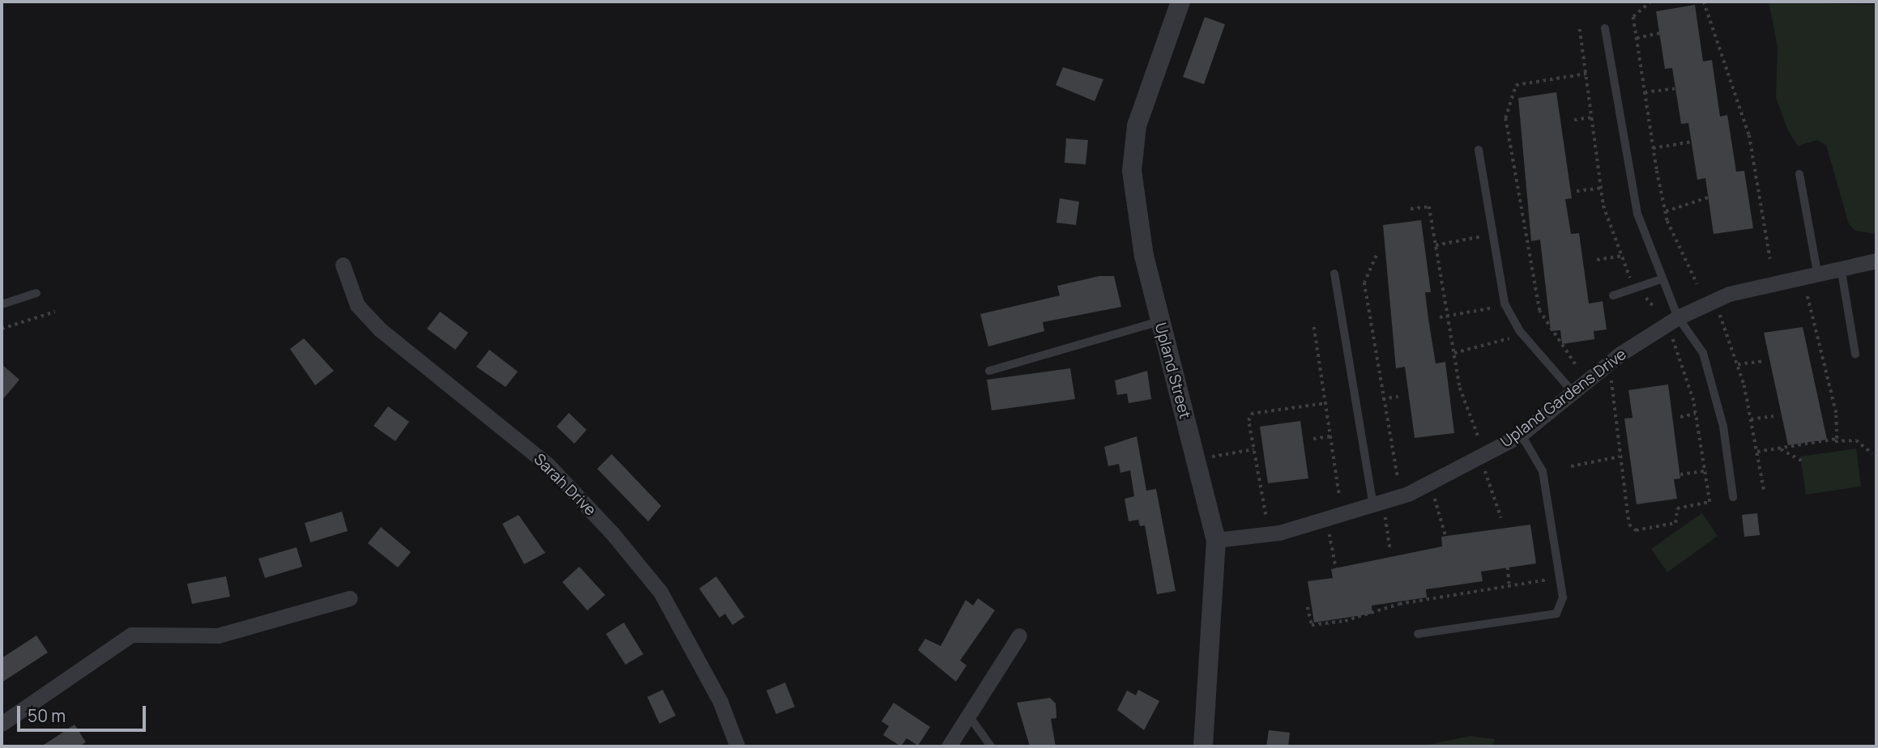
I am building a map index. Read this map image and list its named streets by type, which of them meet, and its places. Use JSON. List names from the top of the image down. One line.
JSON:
{"streets":{"street":["Upland Street","Upland Gardens Drive","Sarah Drive"]},"crossings":[["Upland Street","Upland Gardens Drive"]],"scale_bar":"50 m"}
